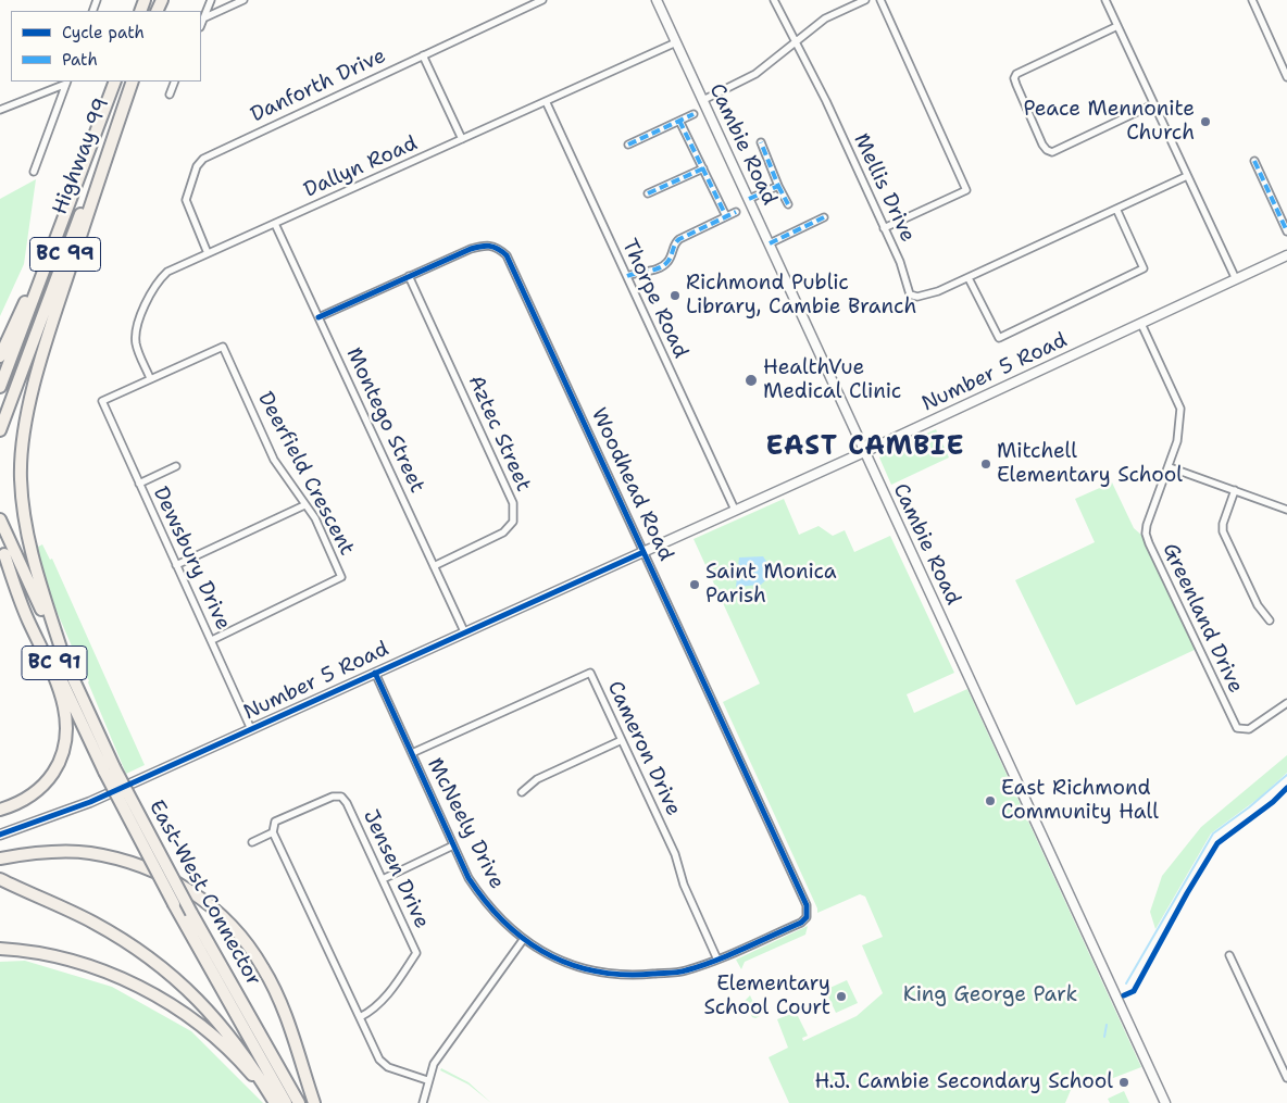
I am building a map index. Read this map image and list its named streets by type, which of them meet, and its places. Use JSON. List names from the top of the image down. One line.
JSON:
{"streets":{"highway":["Highway 99","BC 99","BC 91","East-West Connector"],"main road":["Cambie Road","Number 5 Road"],"street":["Danforth Drive","Dallyn Road","Mellis Drive","Thorpe Road","Montego Street","Aztec Street","Deerfield Crescent","Woodhead Road","Dewsbury Drive","Greenland Drive","Cameron Drive","McNeely Drive","Jensen Drive"]},"crossings":[["Danforth Drive","Dallyn Road"],["Cambie Road","Dallyn Road"],["Cambie Road","Number 5 Road"],["Dallyn Road","Thorpe Road"],["Dallyn Road","Montego Street"],["Dallyn Road","Deerfield Crescent"],["Thorpe Road","Number 5 Road"],["Number 5 Road","Montego Street"],["Number 5 Road","Woodhead Road"],["Number 5 Road","Dewsbury Drive"],["Number 5 Road","Greenland Drive"],["Number 5 Road","McNeely Drive"],["Montego Street","Aztec Street"],["Montego Street","Woodhead Road"],["Aztec Street","Woodhead Road"],["Deerfield Crescent","Dewsbury Drive"],["Woodhead Road","McNeely Drive"],["Cameron Drive","McNeely Drive"]],"districts":["EAST CAMBIE"],"parks":["King George Park"],"places":["Peace Mennonite Church","Richmond Public Library, Cambie Branch","HealthVue Medical Clinic","Mitchell Elementary School","Saint Monica Parish","East Richmond Community Hall","Elementary School Court","H.J. Cambie Secondary School"],"legend":["Cycle path","Path"]}
